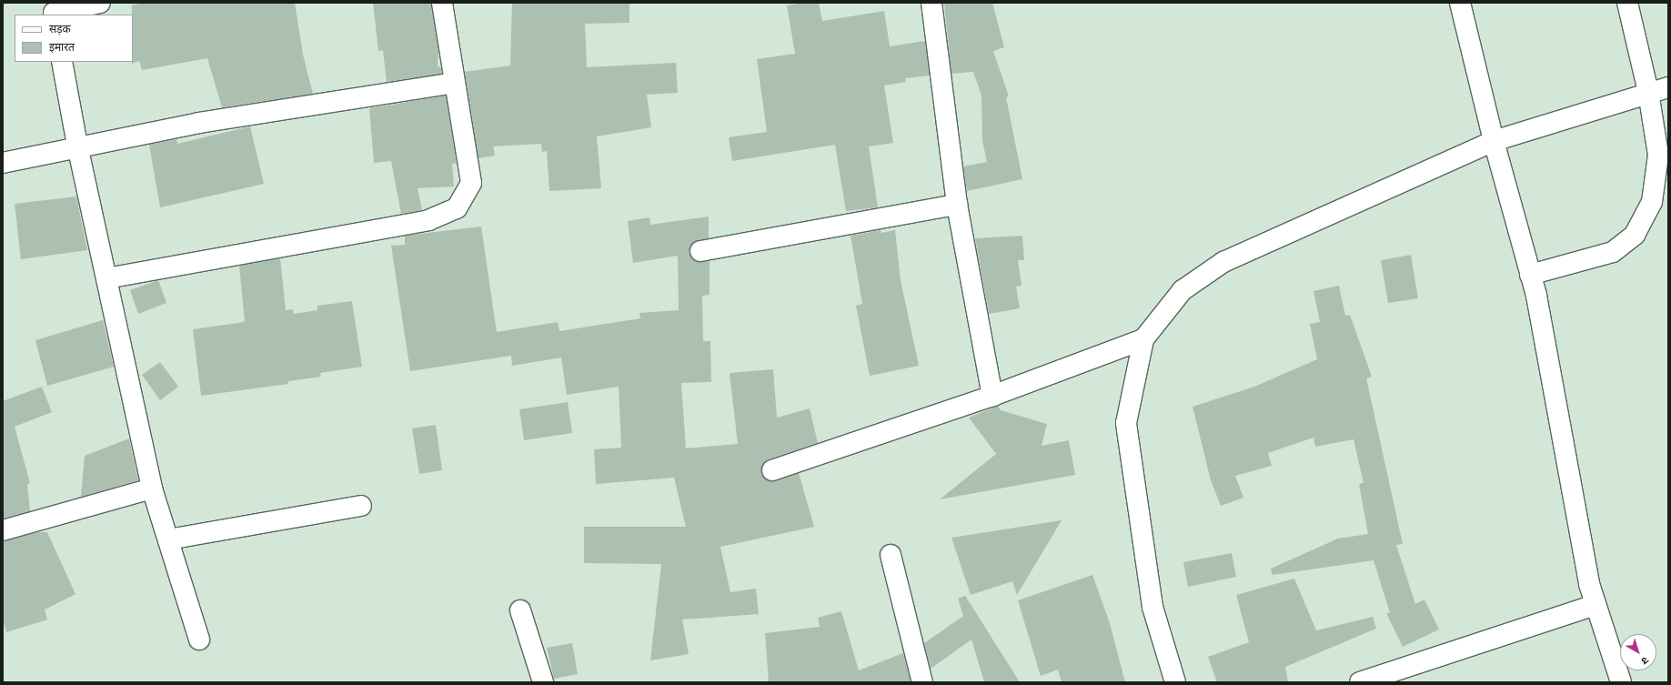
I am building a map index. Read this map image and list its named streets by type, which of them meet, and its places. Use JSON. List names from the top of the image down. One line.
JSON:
{"legend":["सड़क","इमारत"],"north":"bottom right"}
